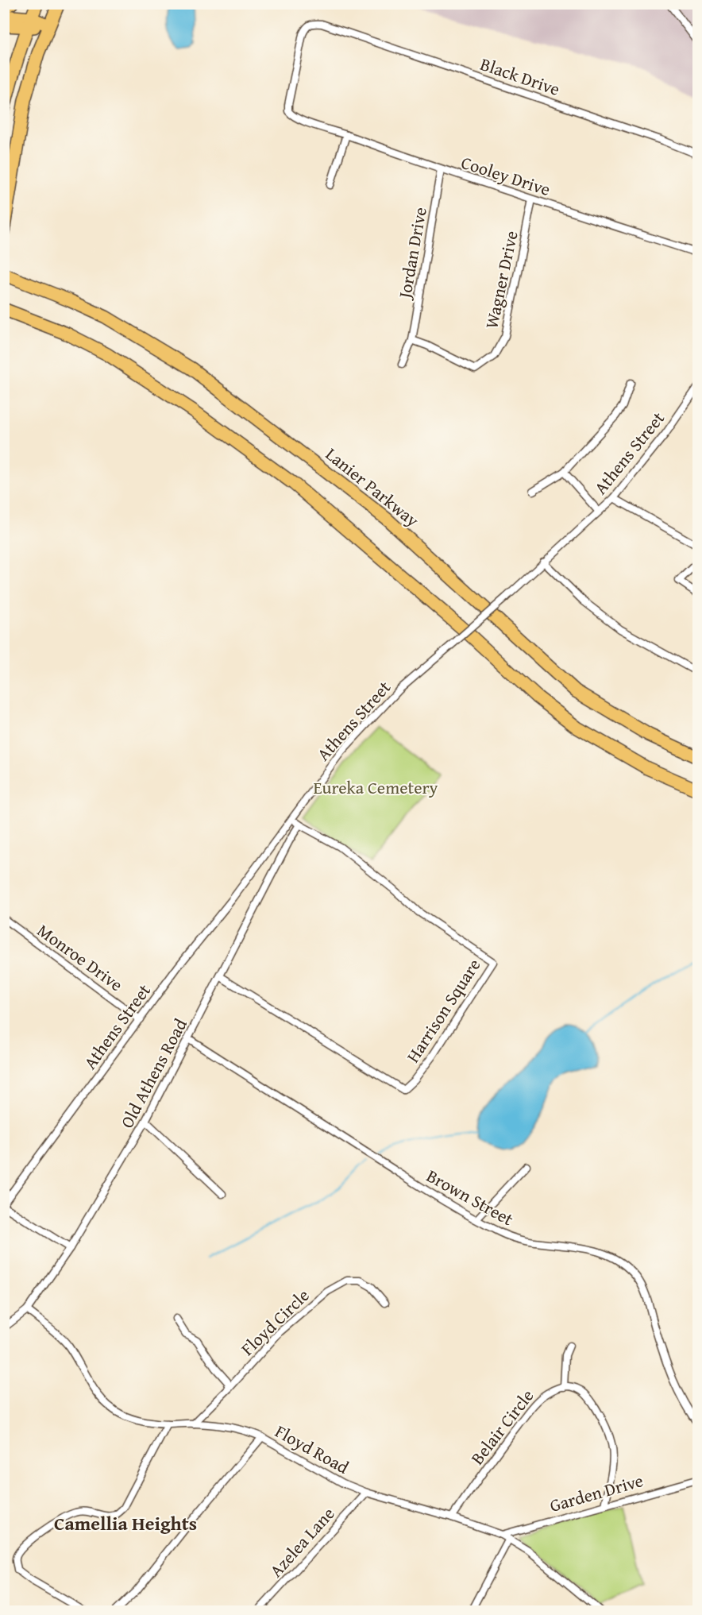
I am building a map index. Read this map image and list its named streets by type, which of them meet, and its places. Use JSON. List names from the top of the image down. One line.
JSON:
{"streets":{"highway":["Lanier Parkway"],"street":["Black Drive","Cooley Drive","Jordan Drive","Wagner Drive","Athens Street","Monroe Drive","Harrison Square","Old Athens Road","Brown Street","Floyd Circle","Belair Circle","Floyd Road","Garden Drive","Azelea Lane"]},"crossings":[["Black Drive","Cooley Drive"],["Cooley Drive","Jordan Drive"],["Cooley Drive","Wagner Drive"],["Jordan Drive","Wagner Drive"],["Athens Street","Monroe Drive"],["Harrison Square","Old Athens Road"],["Old Athens Road","Brown Street"],["Old Athens Road","Floyd Road"],["Floyd Circle","Floyd Road"],["Belair Circle","Floyd Road"],["Floyd Road","Garden Drive"],["Floyd Road","Azelea Lane"]],"districts":["Camellia Heights"],"parks":["Eureka Cemetery"]}
